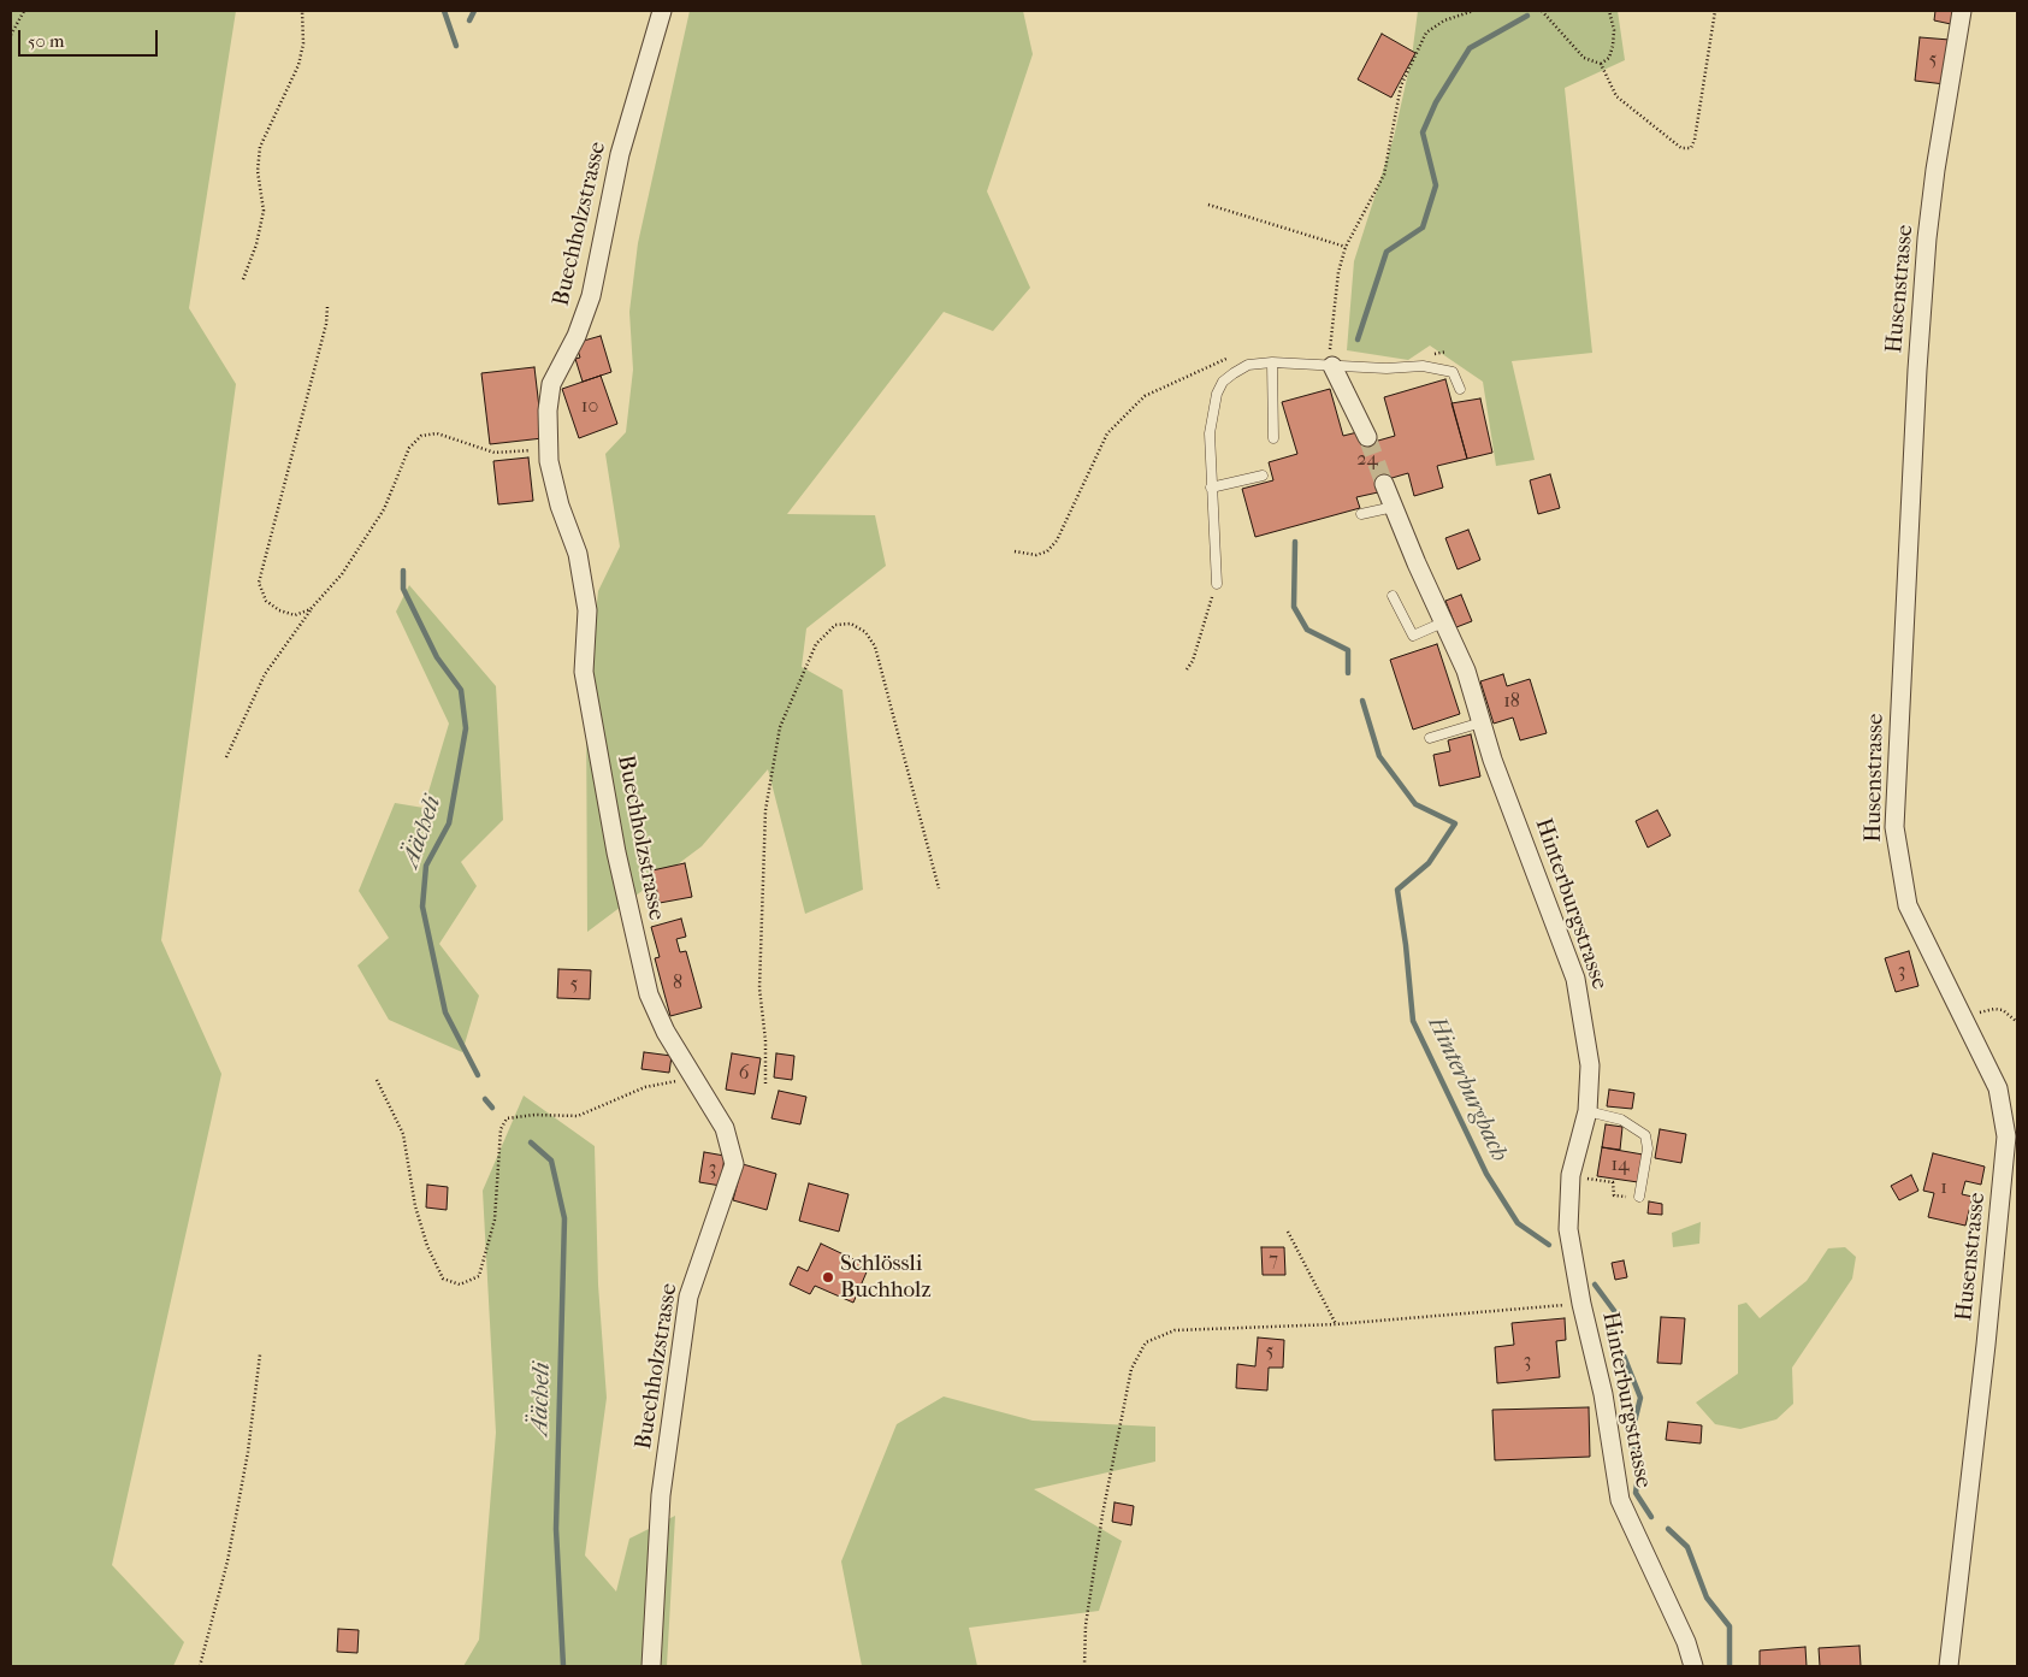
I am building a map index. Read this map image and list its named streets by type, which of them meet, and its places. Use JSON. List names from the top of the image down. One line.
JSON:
{"streets":{"street":["Buechholzstrasse","Husenstrasse","Hinterburgstrasse"]},"water":["Äächeli","Hinterburgbach"],"places":["Schlössli Buchholz"],"house_numbers":["5","10","24","18","3","8","5","6","14","3","1","7","5","3"],"scale_bar":"50 m"}
